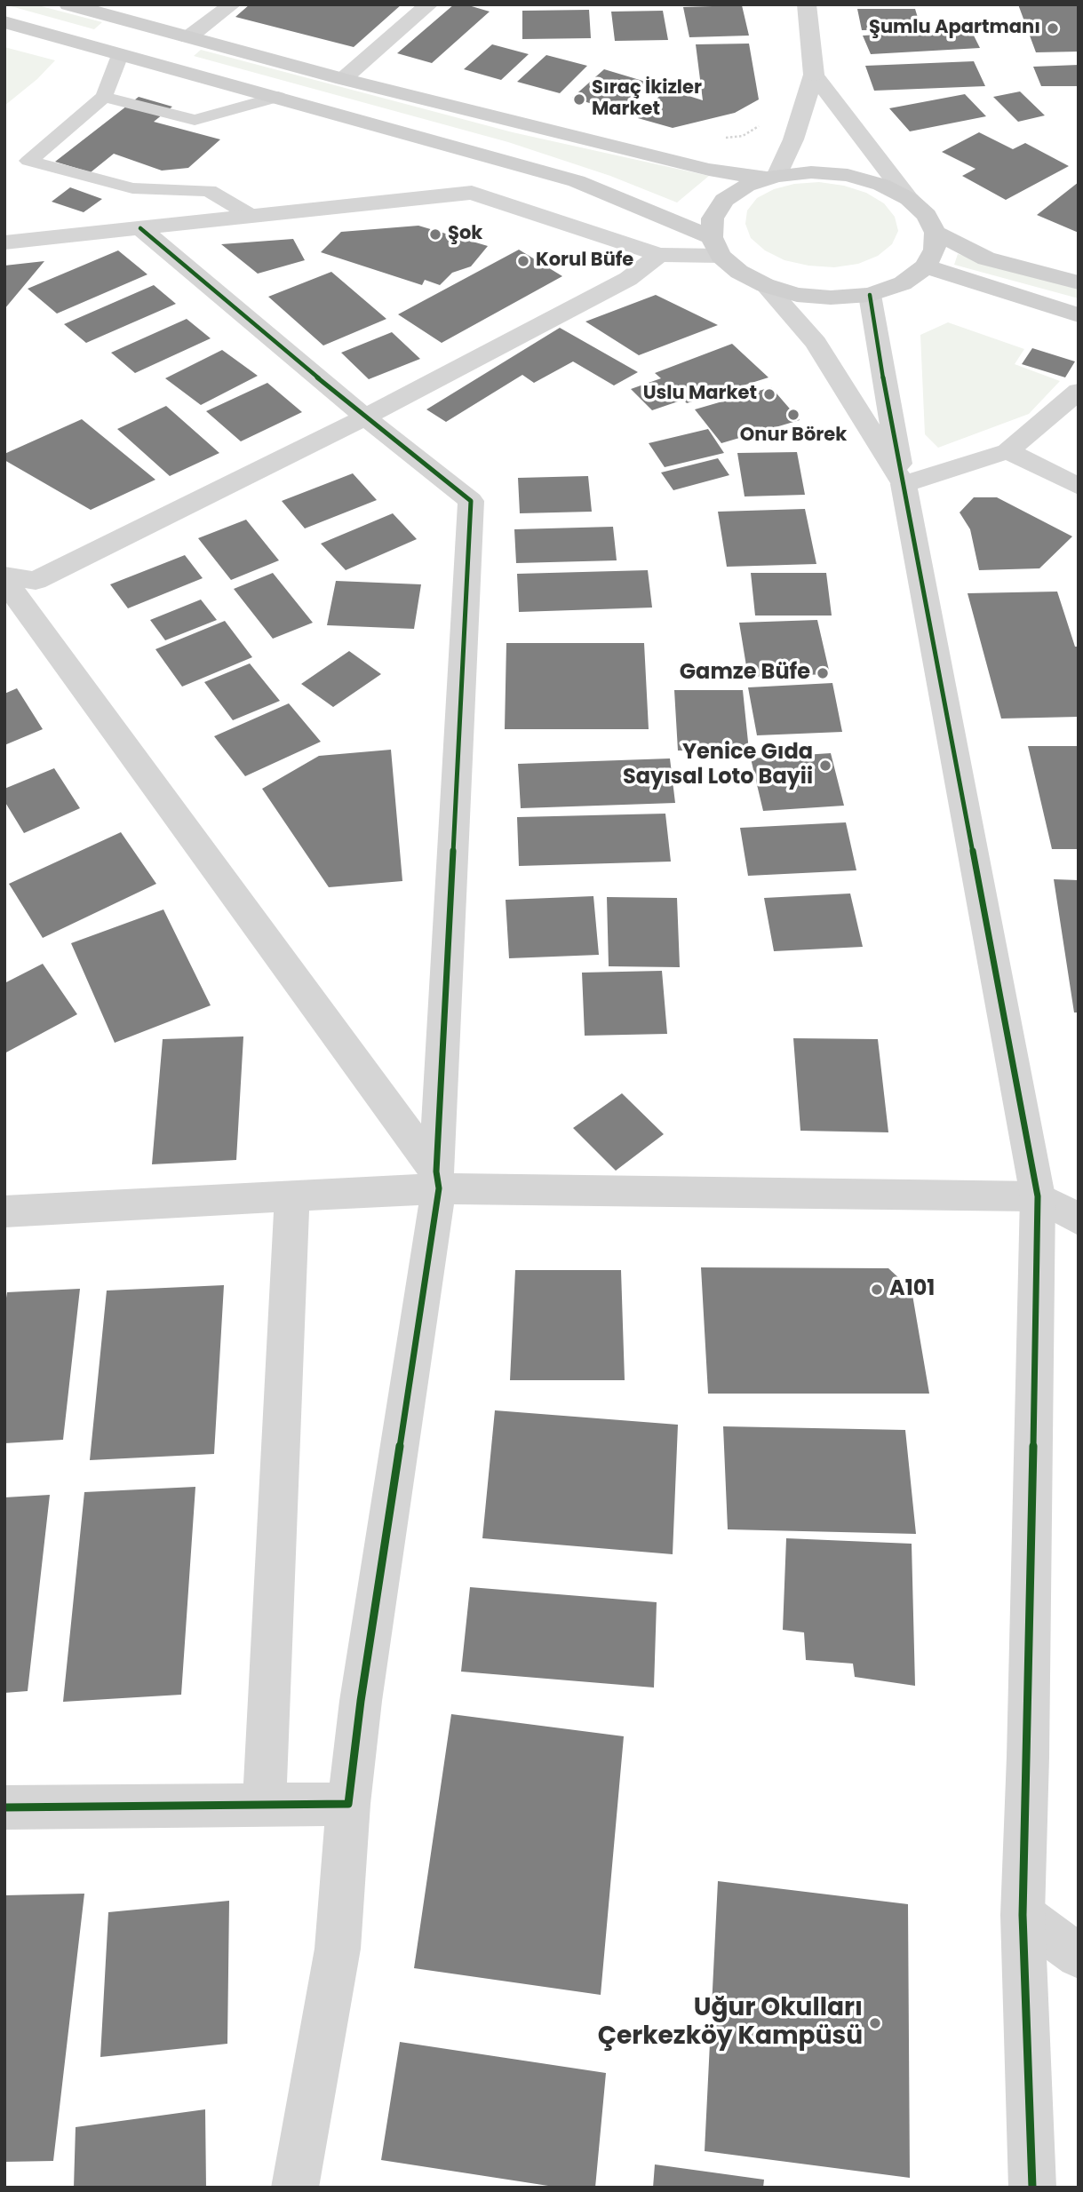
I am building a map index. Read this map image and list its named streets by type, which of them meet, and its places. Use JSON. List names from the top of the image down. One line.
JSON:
{"places":["Şumlu Apartmanı","Sıraç İkizler Market","Şok","Korul Büfe","Uslu Market","Onur Börek","Gamze Büfe","Yenice Gıda Sayısal Loto Bayii","A101","Uğur Okulları Çerkezköy Kampüsü"]}
